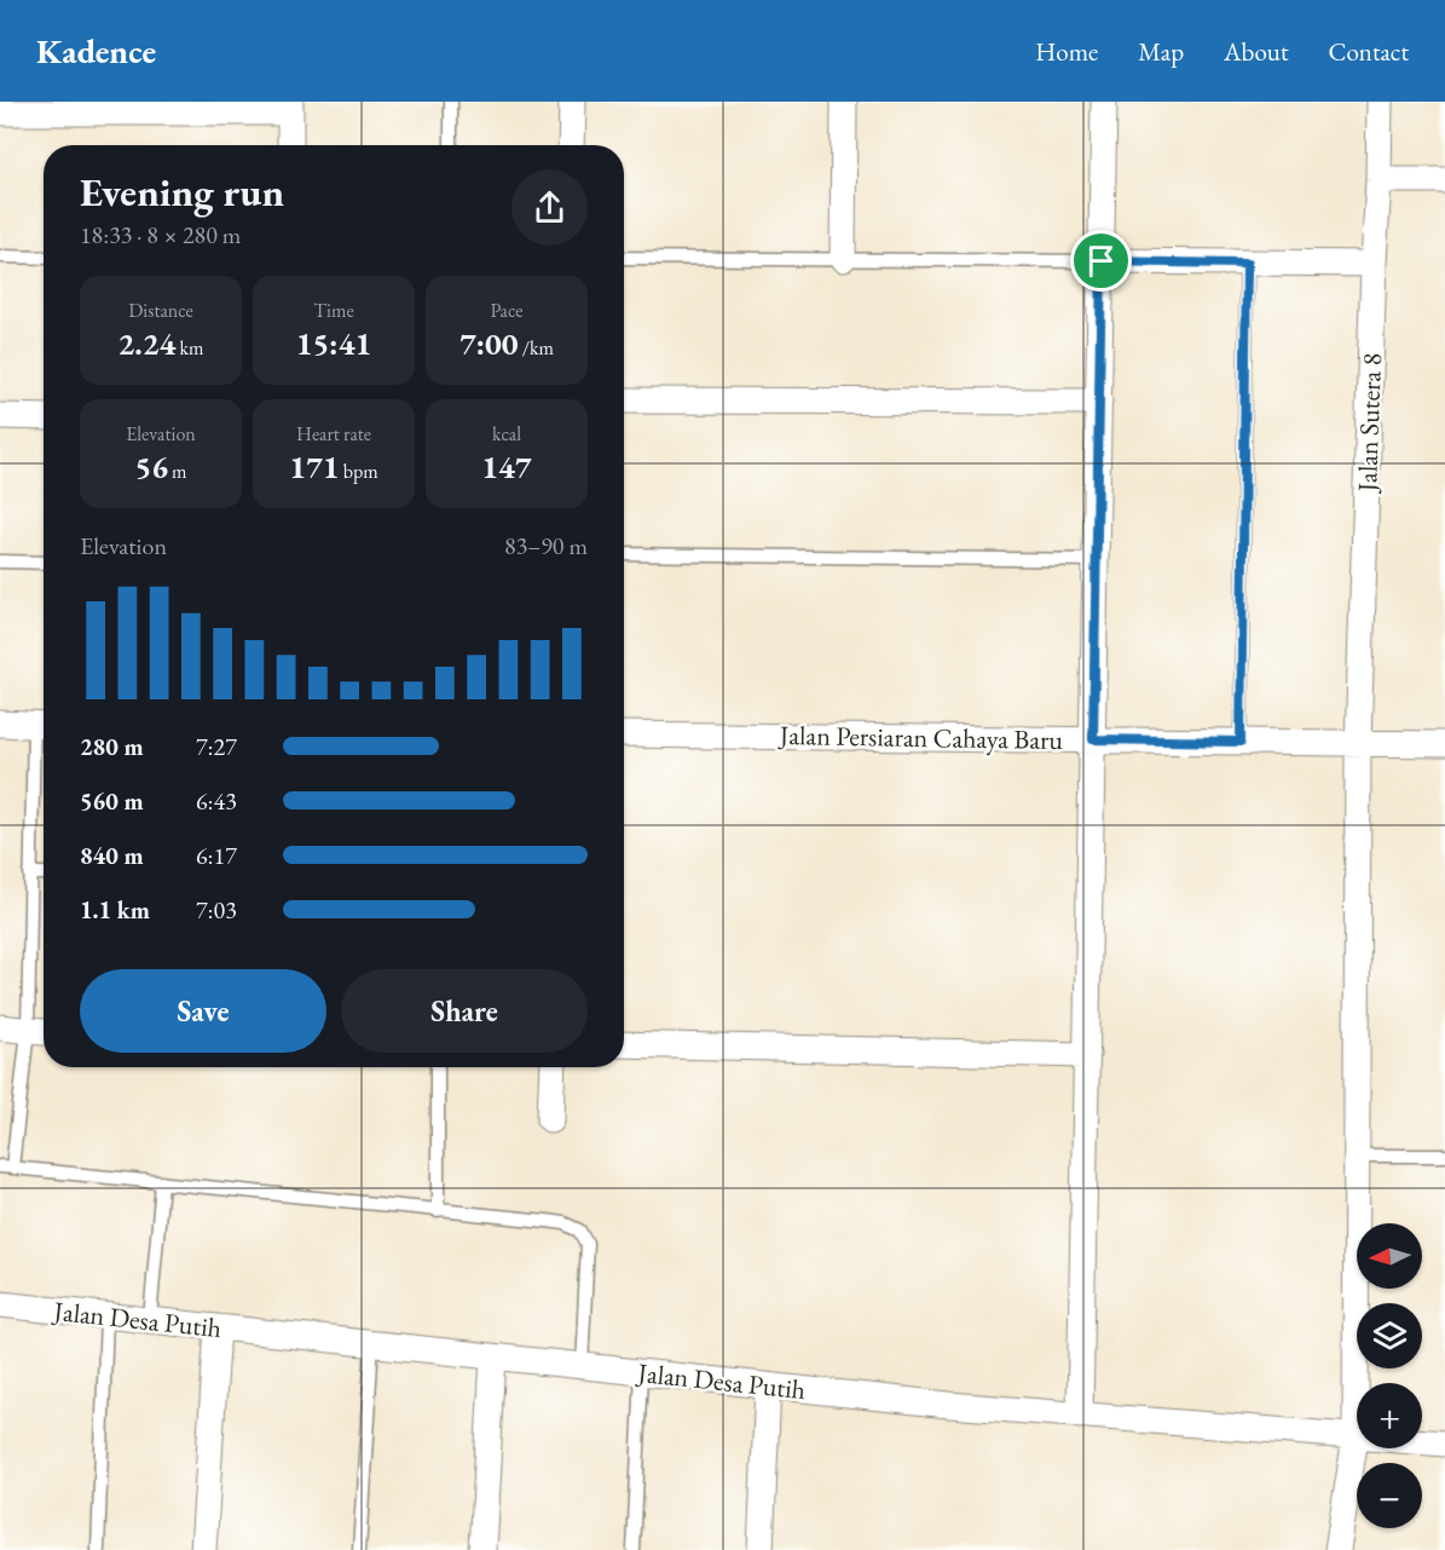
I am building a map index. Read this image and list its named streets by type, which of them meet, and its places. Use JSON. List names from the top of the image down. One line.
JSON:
{"streets":{"street":["Jalan Sutera 8","Jalan Persiaran Cahaya Baru","Jalan Desa Putih"]},"crossings":[["Jalan Sutera 8","Jalan Persiaran Cahaya Baru"],["Jalan Sutera 8","Jalan Desa Putih"]],"north":"left","page":{"header":"Kadence","nav":["Home","Map","About","Contact"],"heading":["Evening run","18:33 · 8 × 280 m"],"stats":[["Distance","2.24 km"],["Time","15:41"],["Pace","7:00 /km"],["Elevation","56 m"],["Heart rate","171 bpm"],["kcal","147"]],"chart":["Elevation","83–90 m"],"list":[{"name":"280 m","note":"7:27"},{"name":"560 m","note":"6:43"},{"name":"840 m","note":"6:17"},{"name":"1.1 km","note":"7:03"}],"buttons":["Save","Share"],"map_buttons":["+","−"]}}
